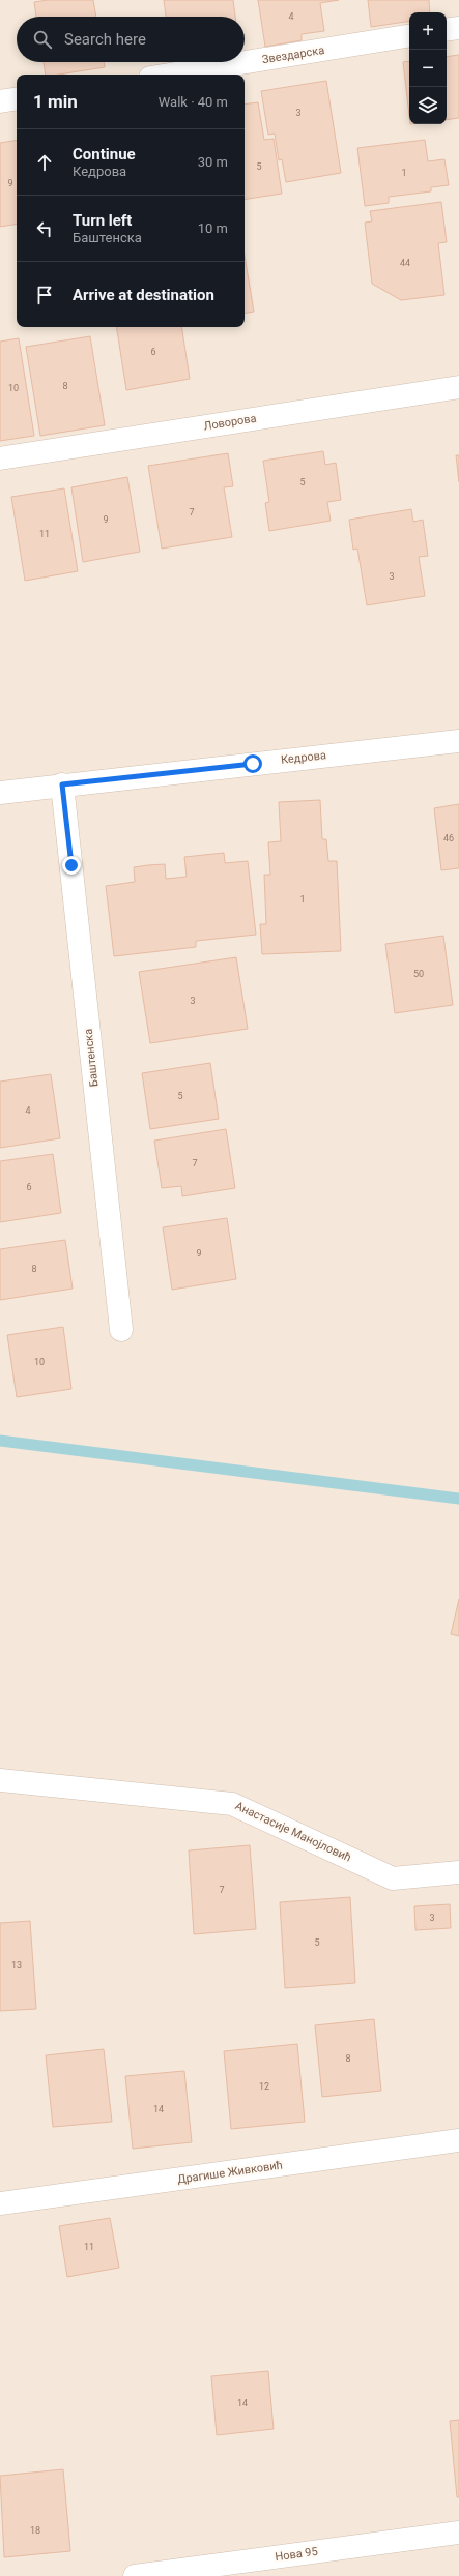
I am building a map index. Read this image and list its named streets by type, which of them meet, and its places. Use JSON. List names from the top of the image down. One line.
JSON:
{"streets":{"street":["Звездарска","Ловорова","Кедрова","Баштенска","Анастасије Манојловић","Драгише Живковић","Нова 95"]},"crossings":[["Кедрова","Баштенска"]],"house_numbers":["4","3","5","1","9","44","6","8","10","5","7","9","11","3","46","1","50","3","5","4","7","6","9","8","10","7","3","5","13","8","12","14","11","14","18"],"page":{"map_buttons":["+","−"],"search":"Search here","heading":["1 min","Walk · 40 m"],"list":[["Continue","Кедрова","30 m"],["Turn left","Баштенска","10 m"],"Arrive at destination"]}}
